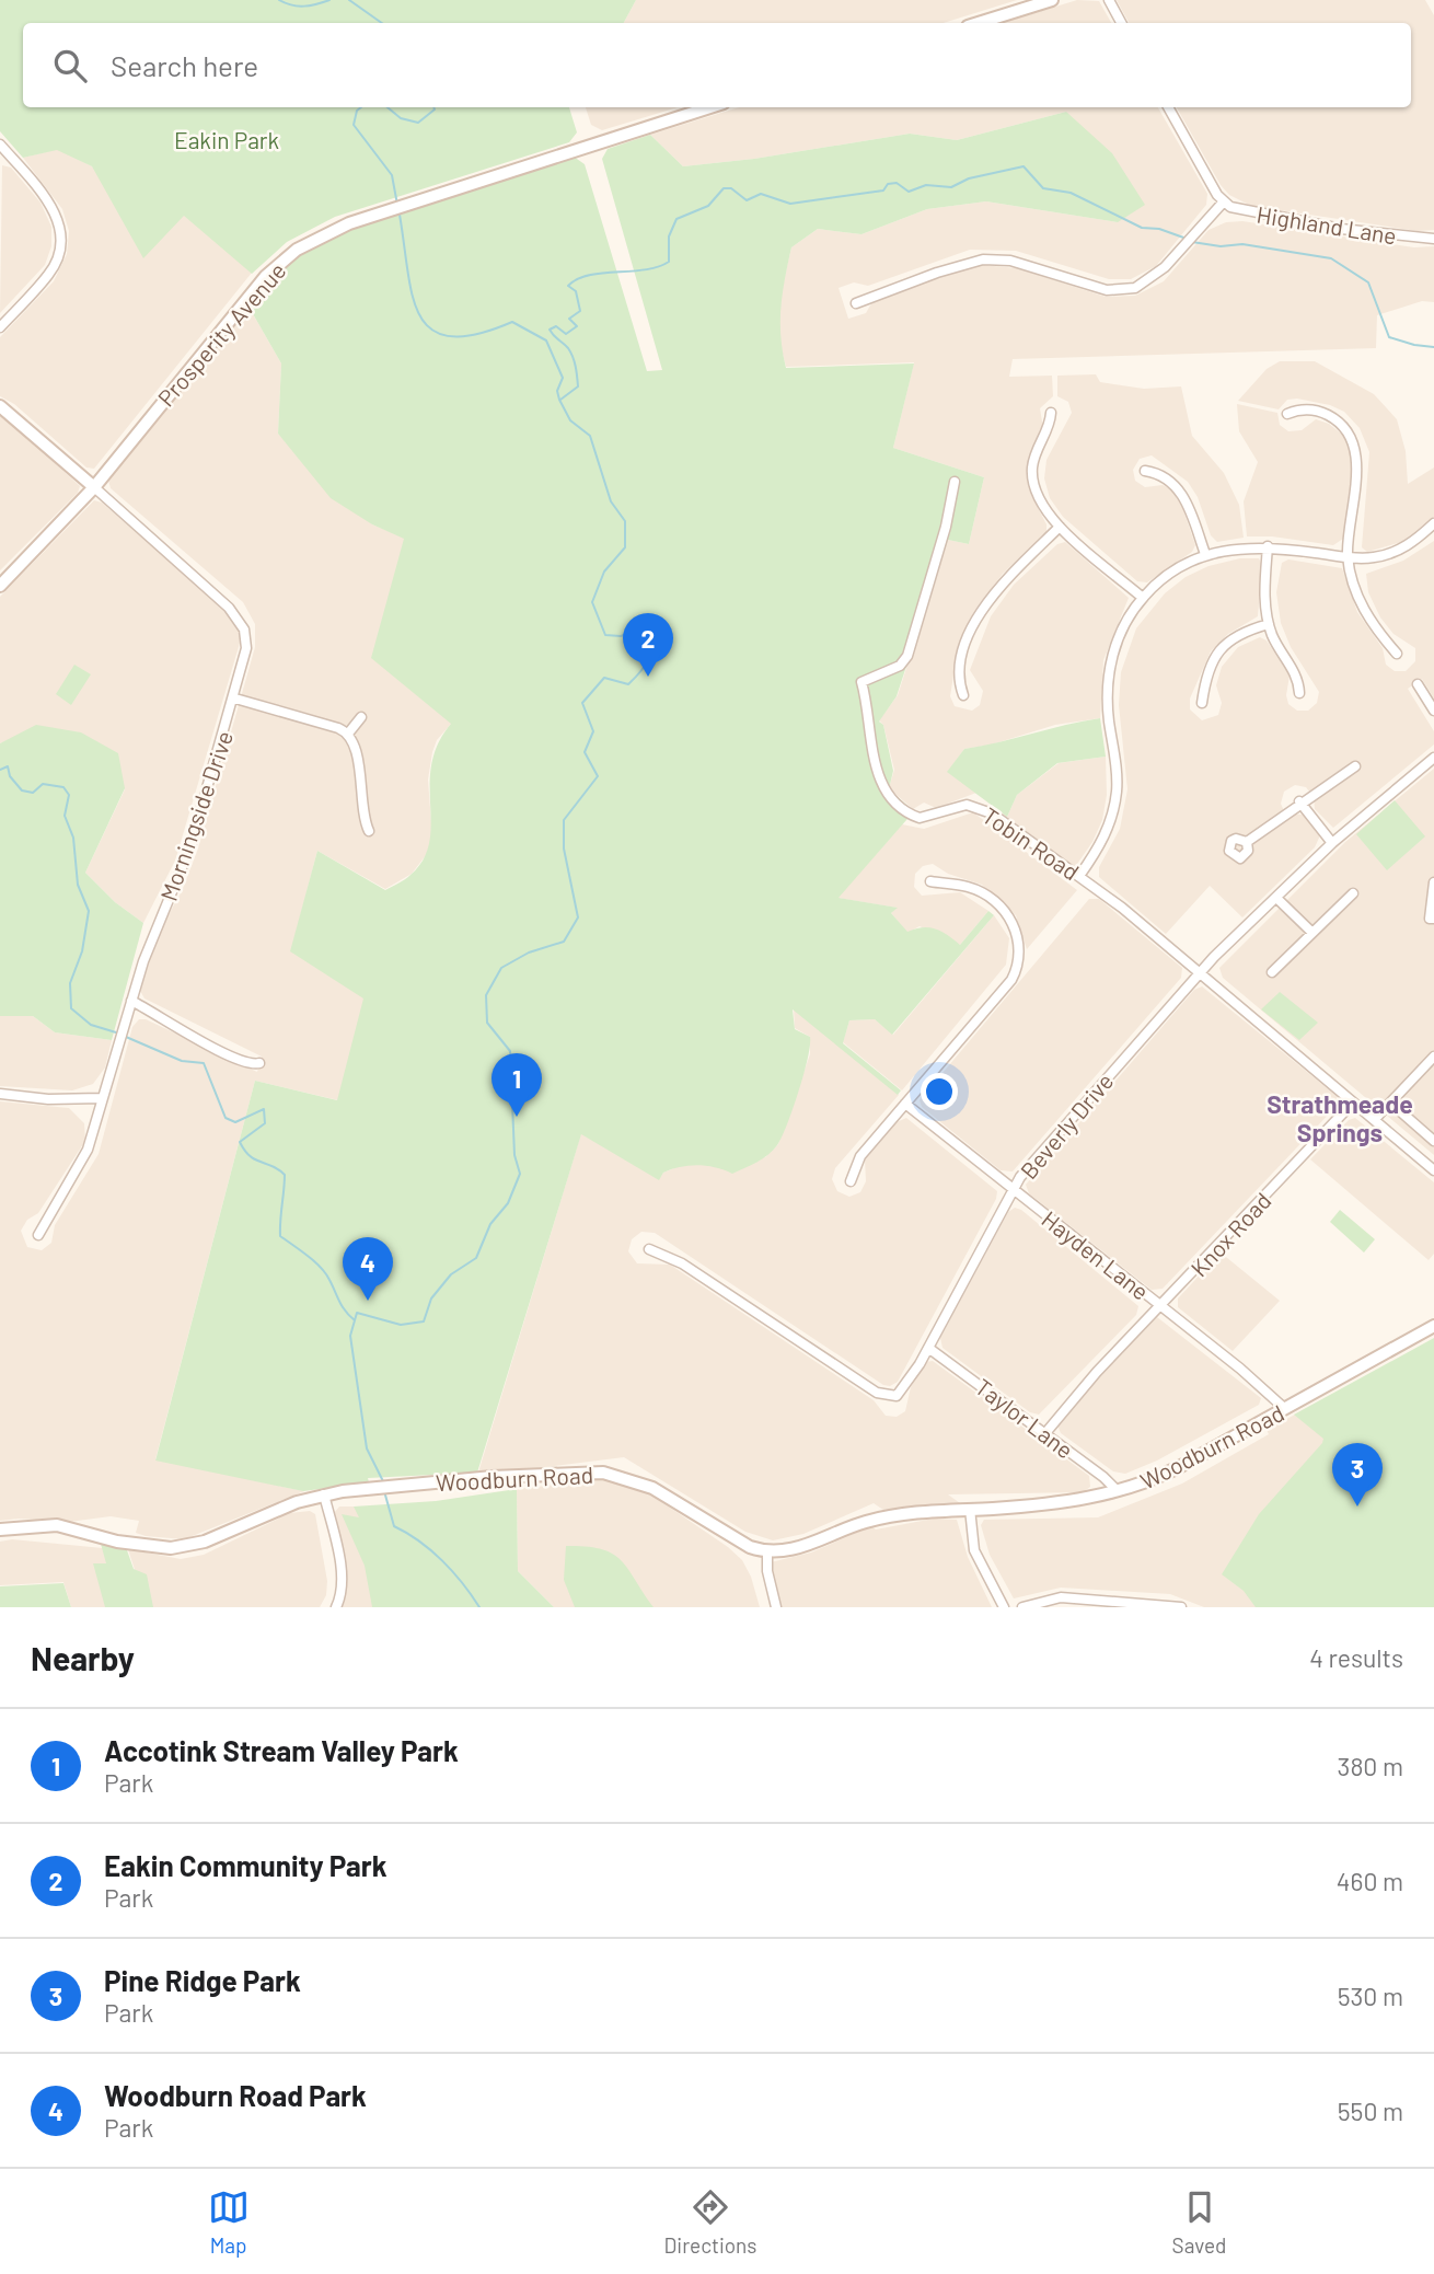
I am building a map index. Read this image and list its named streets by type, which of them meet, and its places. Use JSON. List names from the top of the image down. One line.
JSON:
{"streets":{"street":["Highland Lane","Prosperity Avenue","Morningside Drive","Tobin Road","Beverly Drive","Knox Road","Hayden Lane","Taylor Lane","Woodburn Road"]},"crossings":[["Prosperity Avenue","Morningside Drive"],["Tobin Road","Beverly Drive"],["Tobin Road","Knox Road"],["Beverly Drive","Hayden Lane"],["Beverly Drive","Taylor Lane"],["Knox Road","Hayden Lane"],["Knox Road","Taylor Lane"],["Hayden Lane","Woodburn Road"],["Taylor Lane","Woodburn Road"]],"districts":["Strathmeade Springs"],"parks":["Eakin Park"],"page":{"search":"Search here","pins":["2","1","4","3"],"heading":["Nearby","4 results"],"list":[{"mark":"1","name":"Accotink Stream Valley Park","note":"Park","value":"380 m"},{"mark":"2","name":"Eakin Community Park","note":"Park","value":"460 m"},{"mark":"3","name":"Pine Ridge Park","note":"Park","value":"530 m"},{"mark":"4","name":"Woodburn Road Park","note":"Park","value":"550 m"}],"nav":["Map","Directions","Saved"]}}
